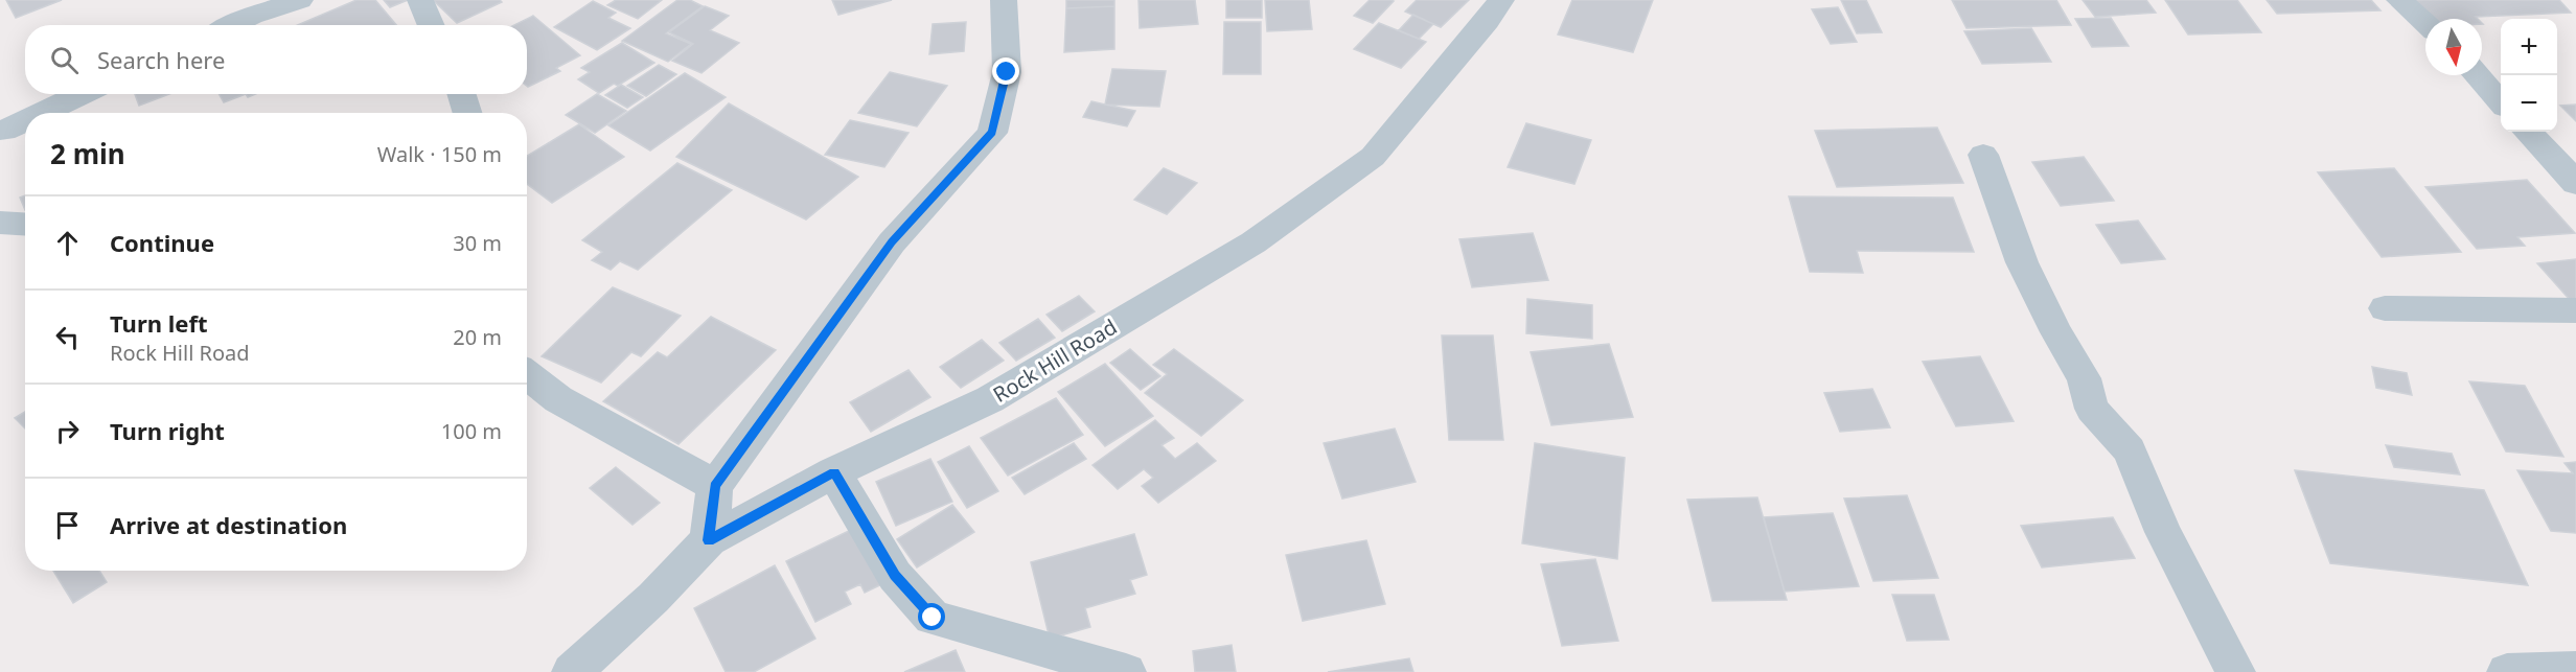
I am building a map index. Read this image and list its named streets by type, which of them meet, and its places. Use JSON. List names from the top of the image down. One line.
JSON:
{"streets":{"street":["Rock Hill Road"]},"north":"bottom","page":{"map_buttons":["+","−"],"search":"Search here","heading":["2 min","Walk · 150 m"],"list":[["Continue","30 m"],["Turn left","Rock Hill Road","20 m"],["Turn right","100 m"],"Arrive at destination"]}}
